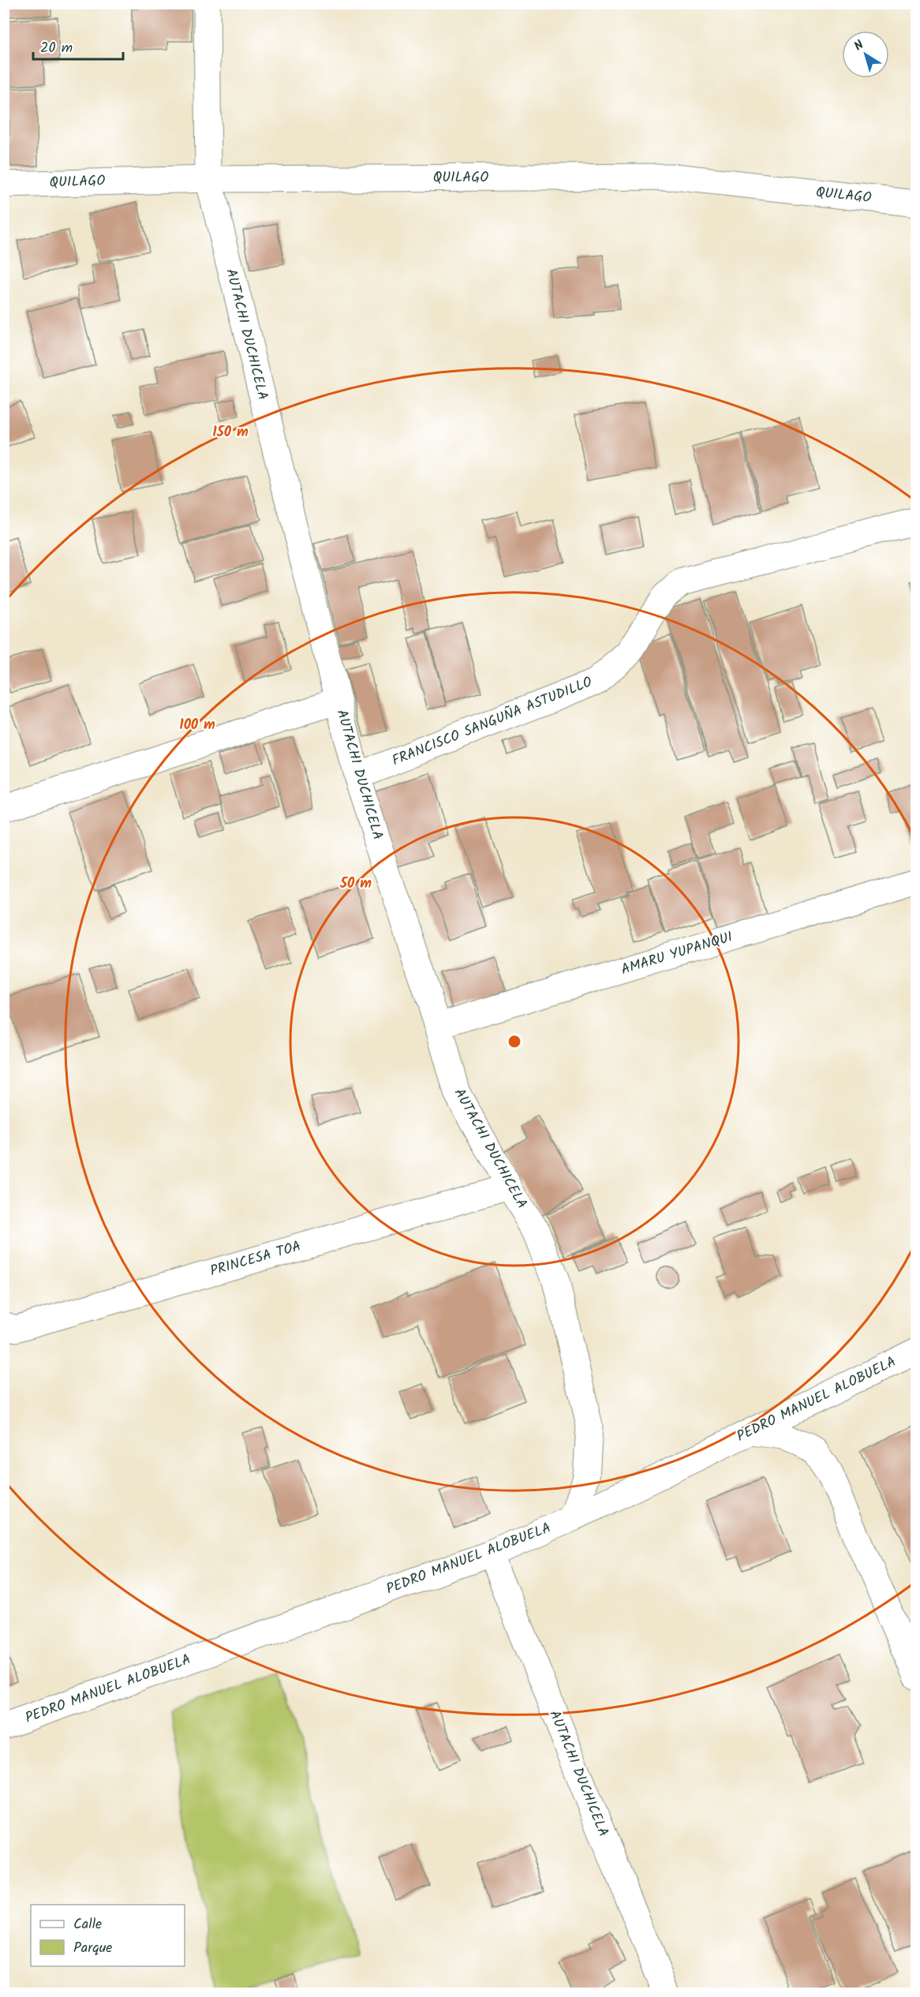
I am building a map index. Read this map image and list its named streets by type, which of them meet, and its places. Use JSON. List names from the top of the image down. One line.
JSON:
{"streets":{"street":["QUILAGO","AUTACHI DUCHICELA","FRANCISCO SANGUÑA ASTUDILLO","AMARU YUPANQUI","PRINCESA TOA","PEDRO MANUEL ALOBUELA"]},"crossings":[["QUILAGO","AUTACHI DUCHICELA"],["AUTACHI DUCHICELA","FRANCISCO SANGUÑA ASTUDILLO"],["AUTACHI DUCHICELA","AMARU YUPANQUI"],["AUTACHI DUCHICELA","PRINCESA TOA"],["AUTACHI DUCHICELA","PEDRO MANUEL ALOBUELA"]],"legend":["Calle","Parque"],"scale_bar":"20 m","north":"top left","rings":["150 m","100 m","50 m"]}
